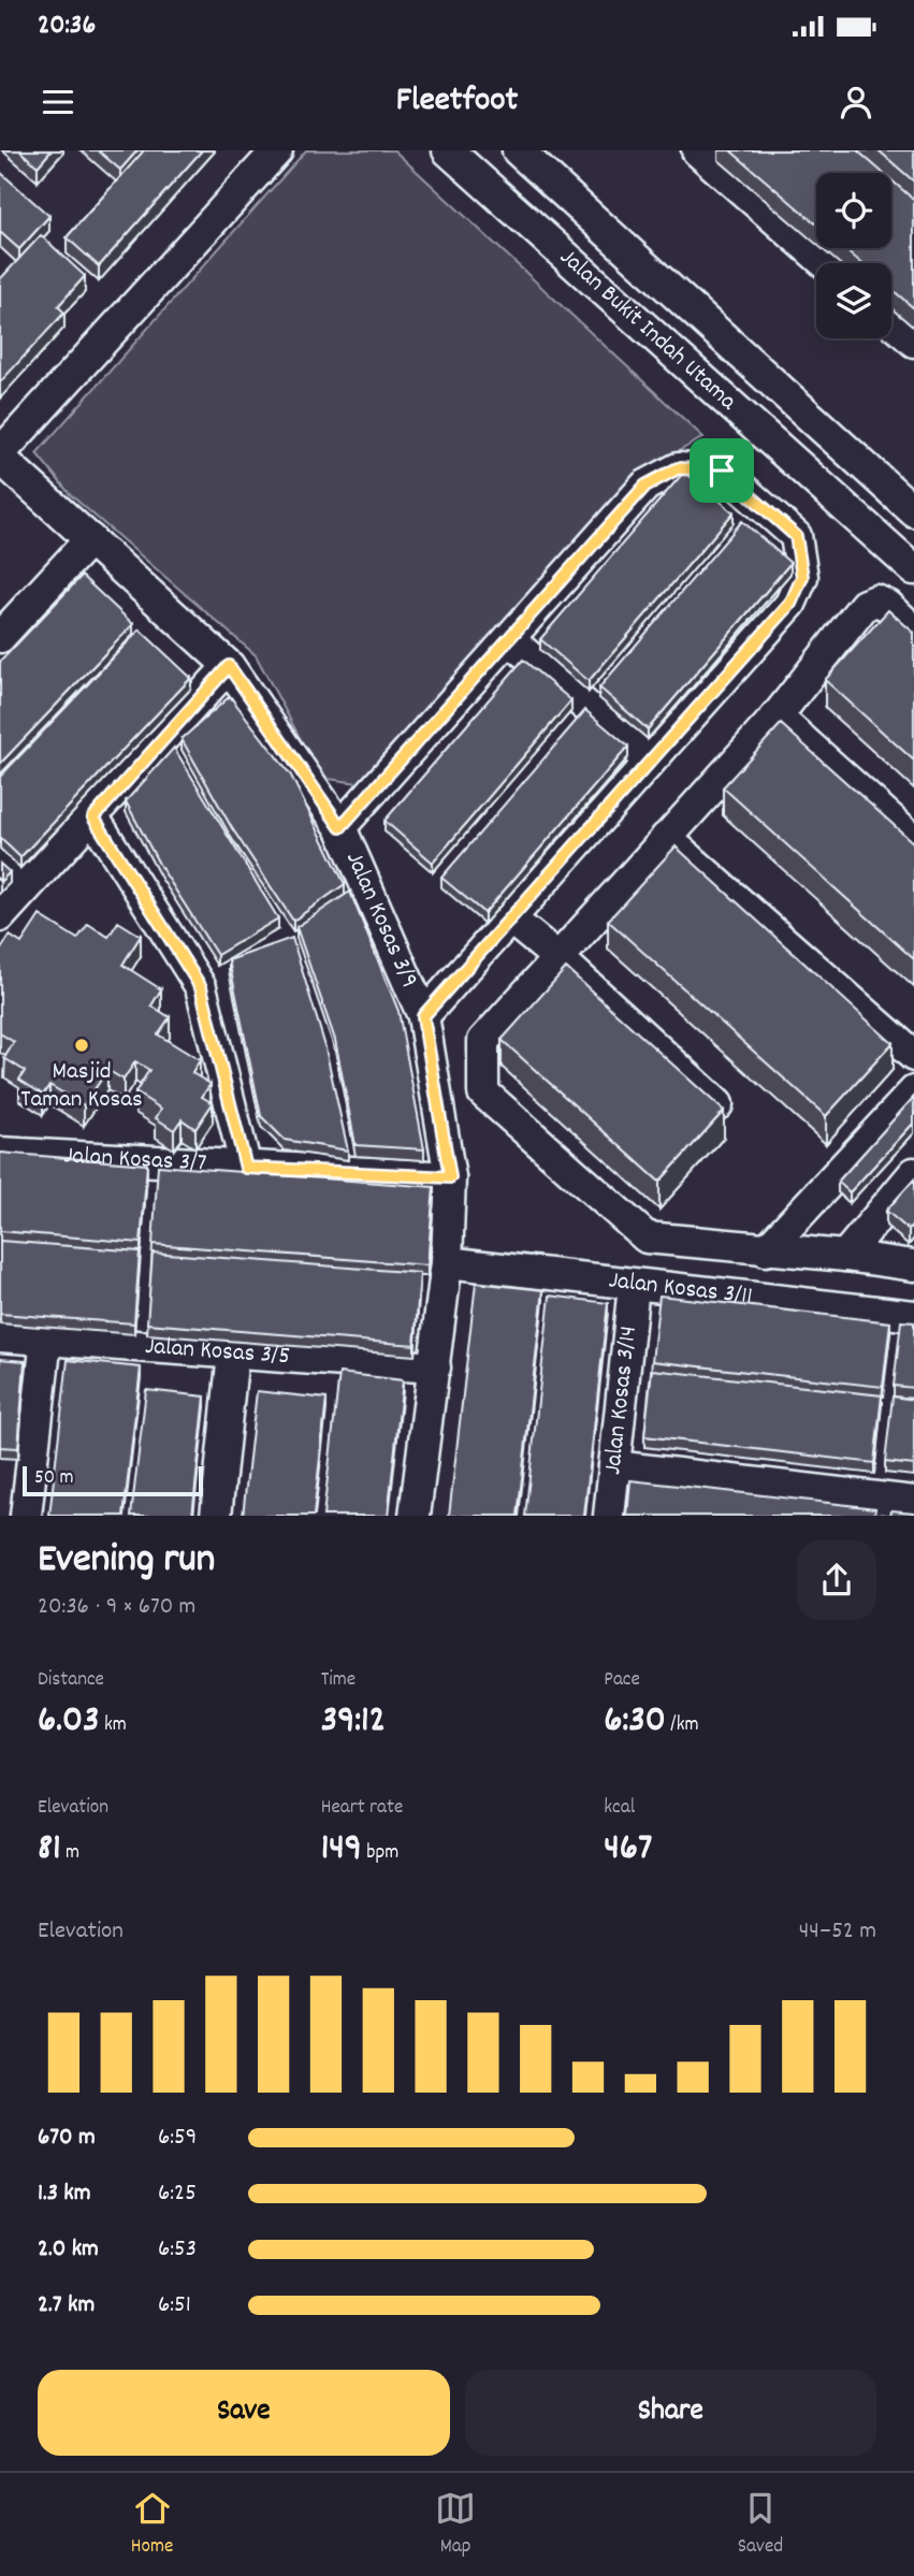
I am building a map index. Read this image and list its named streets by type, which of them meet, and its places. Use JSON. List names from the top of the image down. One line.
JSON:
{"streets":{"street":["Jalan Bukit Indah Utama","Jalan Kosas 3/9","Jalan Kosas 3/7","Jalan Kosas 3/11","Jalan Kosas 3/5","Jalan Kosas 3/14"]},"crossings":[["Jalan Kosas 3/9","Jalan Kosas 3/7"],["Jalan Kosas 3/9","Jalan Kosas 3/11"],["Jalan Kosas 3/9","Jalan Kosas 3/5"],["Jalan Kosas 3/11","Jalan Kosas 3/14"]],"places":["Masjid Taman Kosas"],"scale_bar":"50 m","page":{"status":"20:36","header":"Fleetfoot","scale":"50 m","heading":["Evening run","20:36 · 9 × 670 m"],"stats":[["Distance","6.03 km"],["Time","39:12"],["Pace","6:30 /km"],["Elevation","81 m"],["Heart rate","149 bpm"],["kcal","467"]],"chart":["Elevation","44–52 m"],"list":[{"name":"670 m","note":"6:59"},{"name":"1.3 km","note":"6:25"},{"name":"2.0 km","note":"6:53"},{"name":"2.7 km","note":"6:51"}],"buttons":["Save","Share"],"tabs":["Home","Map","Saved"]}}
